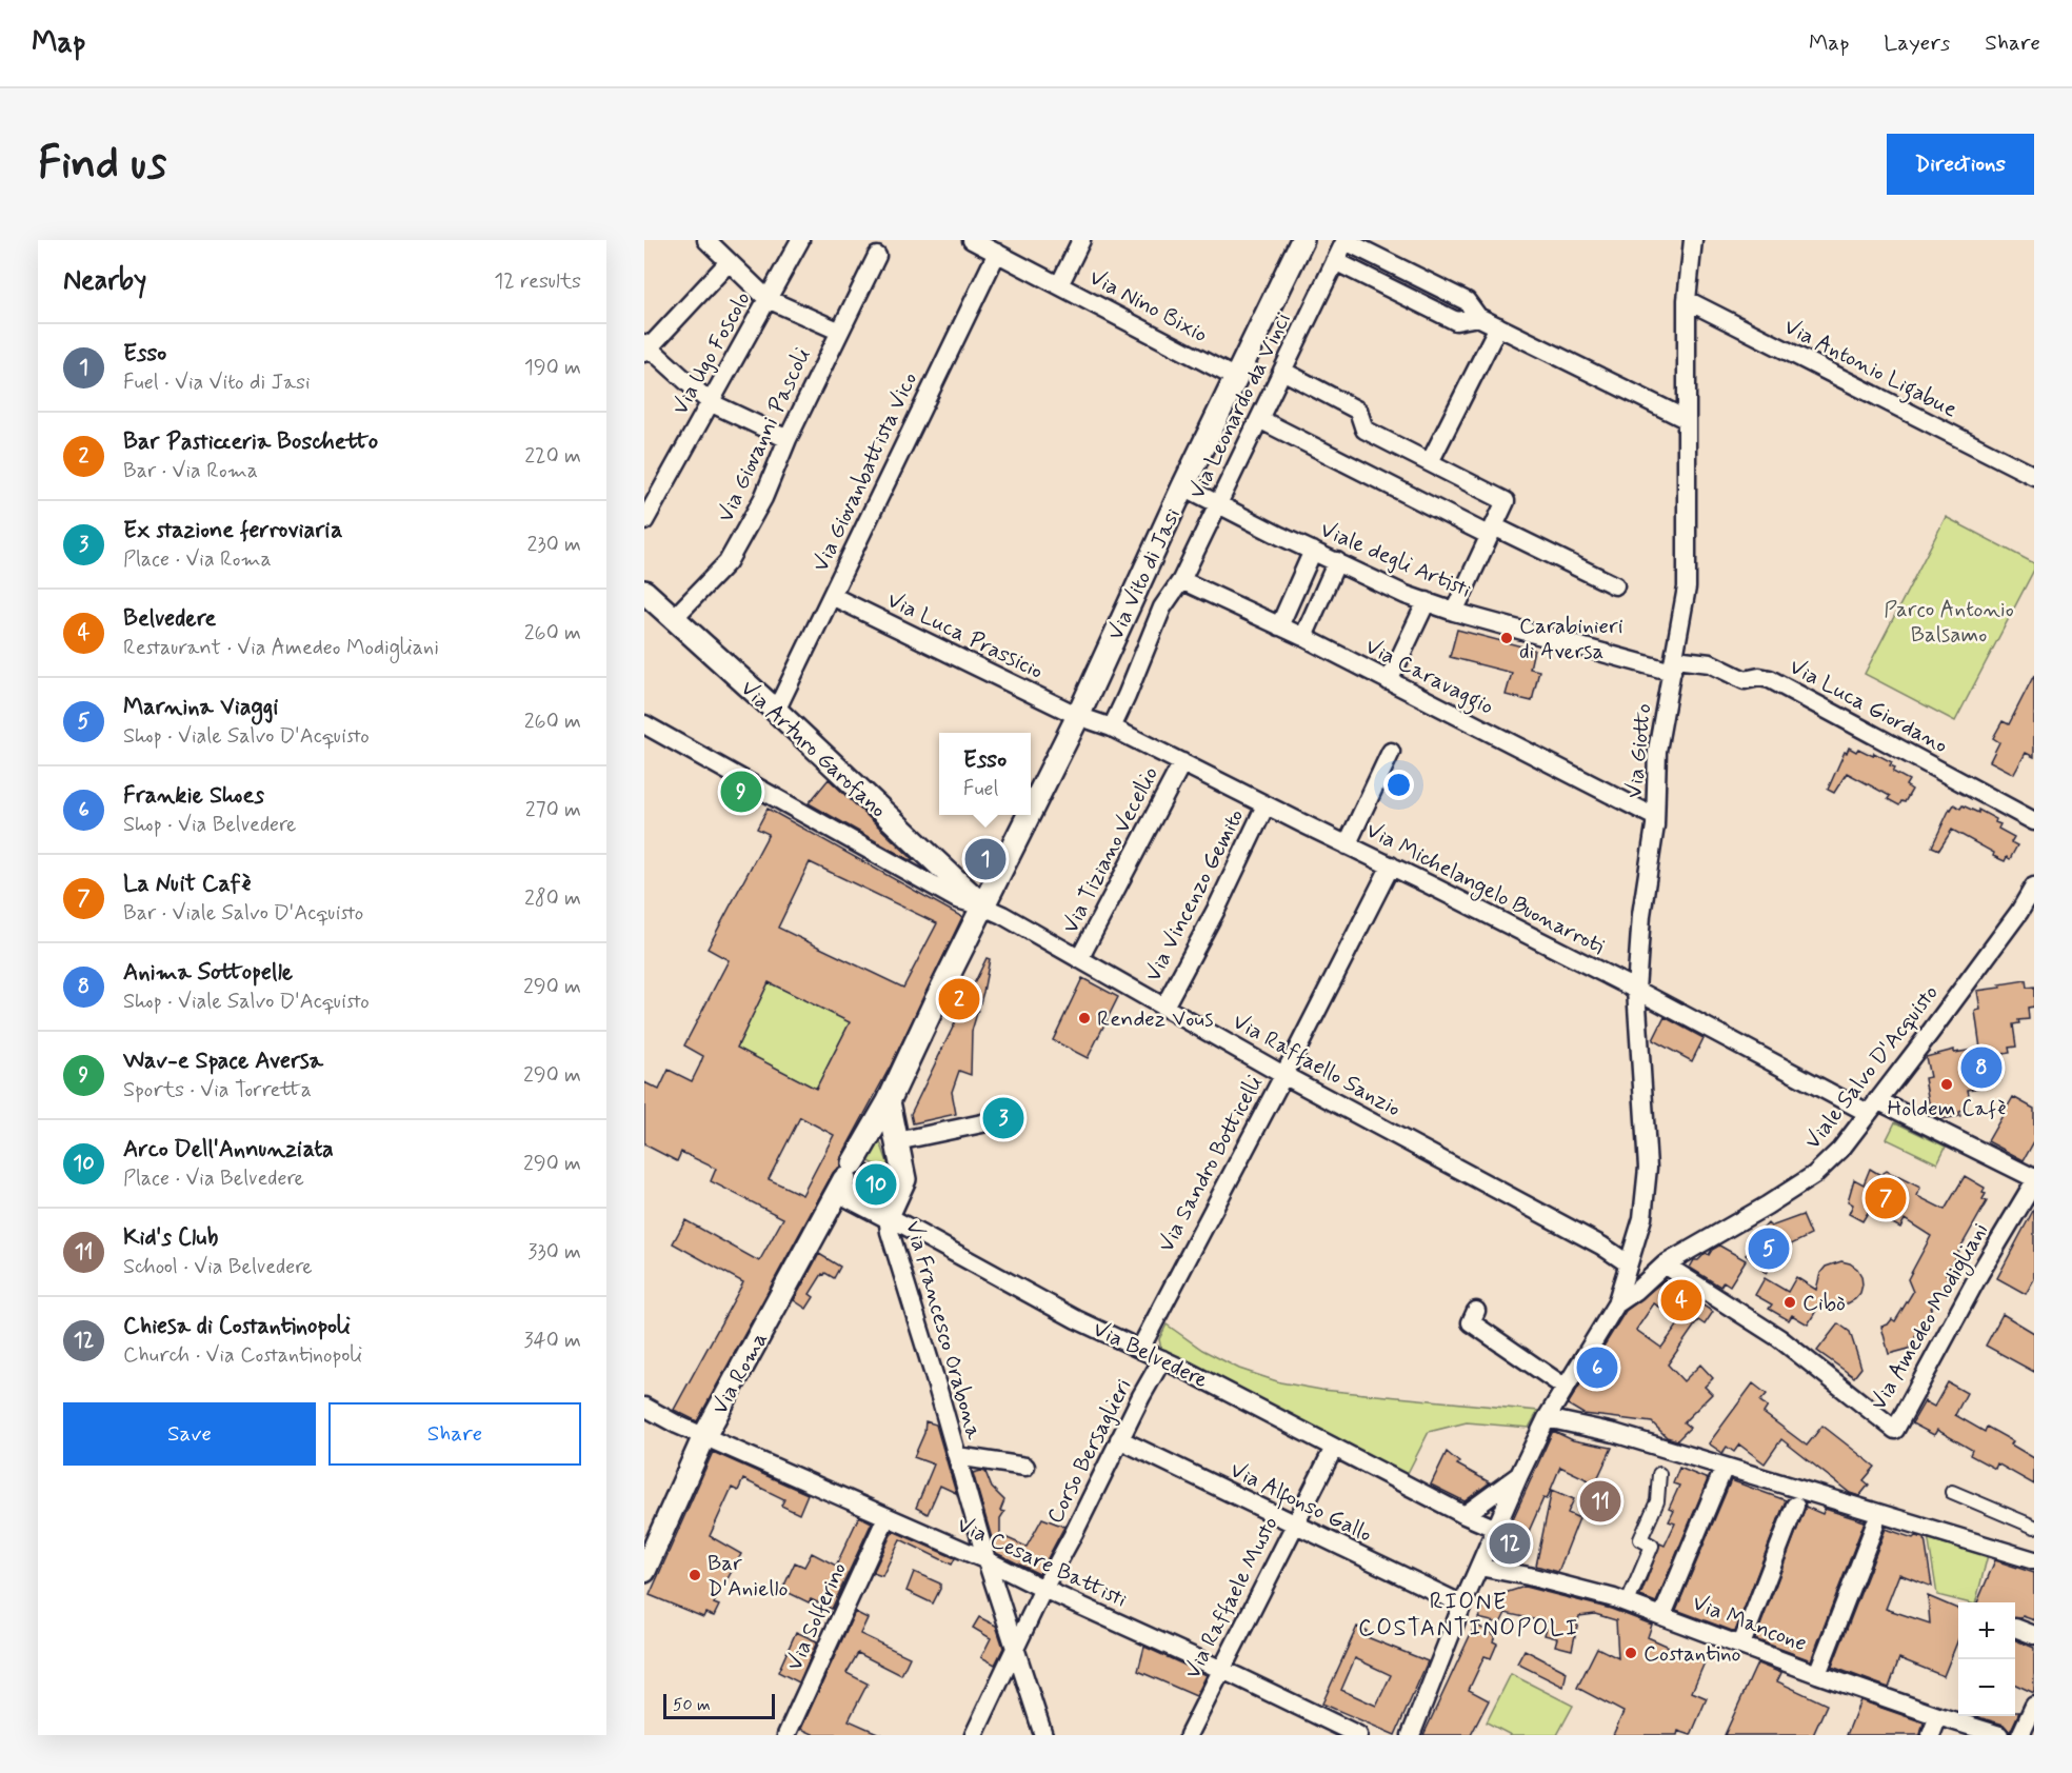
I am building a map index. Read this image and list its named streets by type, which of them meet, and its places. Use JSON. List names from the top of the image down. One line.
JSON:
{"streets":{"street":["Via Nino Bixio","Via Ugo Foscolo","Via Antonio Ligabue","Via Leonardo da Vinci","Via Giovanni Pascoli","Via Giovanbattista Vico","Viale degli Artisti","Via Vito di Jasi","Via Luca Prassicio","Via Caravaggio","Via Luca Giordano","Via Arturo Garofano","Via Giotto","Via Tiziano Vecellio","Via Michelangelo Buonarroti","Via Vincenzo Gemito","Via Raffaello Sanzio","Viale Salvo D'Acquisto","Via Sandro Botticelli","Via Amedeo Modigliani","Via Francesco Orabona","Via Belvedere","Via Roma","Corso Bersaglieri","Via Alfonso Gallo","Via Cesare Battisti","Via Raffaele Musto","Via Solferino","Via Mancone"]},"crossings":[["Via Nino Bixio","Via Giovanbattista Vico"],["Via Nino Bixio","Via Vito di Jasi"],["Via Antonio Ligabue","Via Giotto"],["Via Leonardo da Vinci","Viale degli Artisti"],["Via Leonardo da Vinci","Via Caravaggio"],["Via Leonardo da Vinci","Via Michelangelo Buonarroti"],["Via Giovanni Pascoli","Via Arturo Garofano"],["Via Giovanbattista Vico","Via Luca Prassicio"],["Via Giovanbattista Vico","Via Arturo Garofano"],["Viale degli Artisti","Via Vito di Jasi"],["Viale degli Artisti","Via Luca Giordano"],["Viale degli Artisti","Via Giotto"],["Via Vito di Jasi","Via Luca Prassicio"],["Via Vito di Jasi","Via Arturo Garofano"],["Via Vito di Jasi","Via Michelangelo Buonarroti"],["Via Vito di Jasi","Via Raffaello Sanzio"],["Via Vito di Jasi","Via Roma"],["Via Luca Prassicio","Via Michelangelo Buonarroti"],["Via Caravaggio","Via Giotto"],["Via Luca Giordano","Via Giotto"],["Via Arturo Garofano","Via Raffaello Sanzio"],["Via Arturo Garofano","Via Roma"],["Via Giotto","Via Michelangelo Buonarroti"],["Via Giotto","Via Raffaello Sanzio"],["Via Giotto","Viale Salvo D'Acquisto"],["Via Tiziano Vecellio","Via Michelangelo Buonarroti"],["Via Tiziano Vecellio","Via Raffaello Sanzio"],["Via Michelangelo Buonarroti","Via Vincenzo Gemito"],["Via Michelangelo Buonarroti","Viale Salvo D'Acquisto"],["Via Michelangelo Buonarroti","Via Sandro Botticelli"],["Via Michelangelo Buonarroti","Via Amedeo Modigliani"],["Via Vincenzo Gemito","Via Raffaello Sanzio"],["Via Raffaello Sanzio","Via Sandro Botticelli"],["Via Raffaello Sanzio","Via Roma"],["Viale Salvo D'Acquisto","Via Amedeo Modigliani"],["Via Sandro Botticelli","Via Belvedere"],["Via Francesco Orabona","Via Belvedere"],["Via Francesco Orabona","Corso Bersaglieri"],["Via Francesco Orabona","Via Cesare Battisti"],["Via Belvedere","Via Roma"],["Via Belvedere","Corso Bersaglieri"],["Via Belvedere","Via Raffaele Musto"],["Via Roma","Via Cesare Battisti"],["Corso Bersaglieri","Via Alfonso Gallo"],["Corso Bersaglieri","Via Cesare Battisti"],["Via Alfonso Gallo","Via Raffaele Musto"],["Via Cesare Battisti","Via Raffaele Musto"],["Via Cesare Battisti","Via Solferino"]],"districts":["RIONE COSTANTINOPOLI"],"parks":["Parco Antonio Balsamo"],"places":["Carabinieri di Aversa","Rendez Vous","Holdem Cafè","Cibò","Bar D'Aniello","Costantino"],"scale_bar":"50 m","page":{"header":"Map","nav":["Map","Layers","Share"],"buttons":["Directions",["Save","Share"]],"title":"Find us","heading":["Nearby","12 results"],"list":[{"mark":"1","name":"Esso","note":"Fuel · Via Vito di Jasi","value":"190 m"},{"mark":"2","name":"Bar Pasticceria Boschetto","note":"Bar · Via Roma","value":"220 m"},{"mark":"3","name":"Ex stazione ferroviaria","note":"Place · Via Roma","value":"230 m"},{"mark":"4","name":"Belvedere","note":"Restaurant · Via Amedeo Modigliani","value":"260 m"},{"mark":"5","name":"Marnina Viaggi","note":"Shop · Viale Salvo D'Acquisto","value":"260 m"},{"mark":"6","name":"Frankie Shoes","note":"Shop · Via Belvedere","value":"270 m"},{"mark":"7","name":"La Nuit Cafè","note":"Bar · Viale Salvo D'Acquisto","value":"280 m"},{"mark":"8","name":"Anima Sottopelle","note":"Shop · Viale Salvo D'Acquisto","value":"290 m"},{"mark":"9","name":"Wav-e Space Aversa","note":"Sports · Via Torretta","value":"290 m"},{"mark":"10","name":"Arco Dell'Annunziata","note":"Place · Via Belvedere","value":"290 m"},{"mark":"11","name":"Kid's Club","note":"School · Via Belvedere","value":"330 m"},{"mark":"12","name":"Chiesa di Costantinopoli","note":"Church · Via Costantinopoli","value":"340 m"}],"popup":["Esso","Fuel"],"pins":["9","1","2","8","3","10","7","5","4","6","11","12"],"map_buttons":["+","−"],"scale":"50 m"}}
